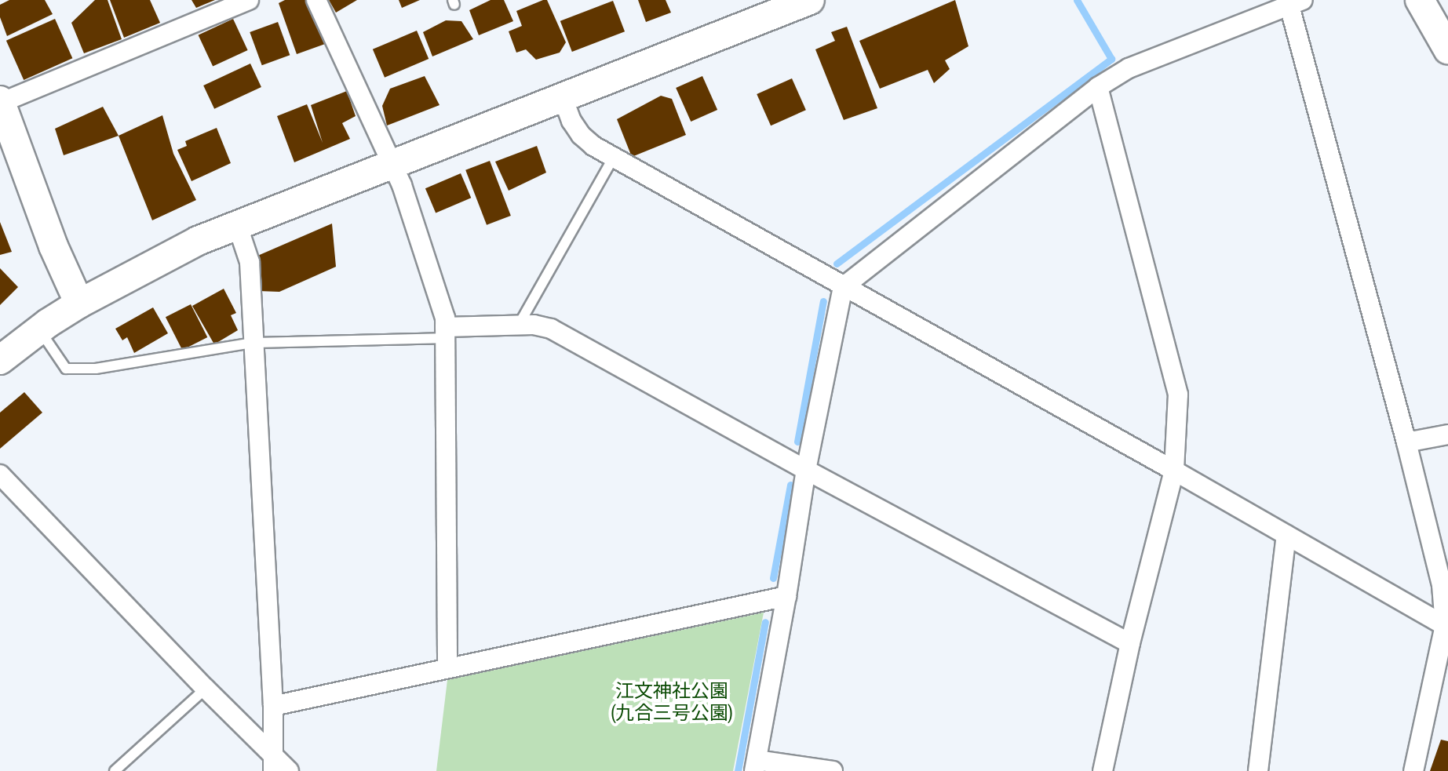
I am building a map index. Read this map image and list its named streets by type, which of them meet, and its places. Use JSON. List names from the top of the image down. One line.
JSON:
{"parks":["江文神社公園 (九合三号公園)"]}
